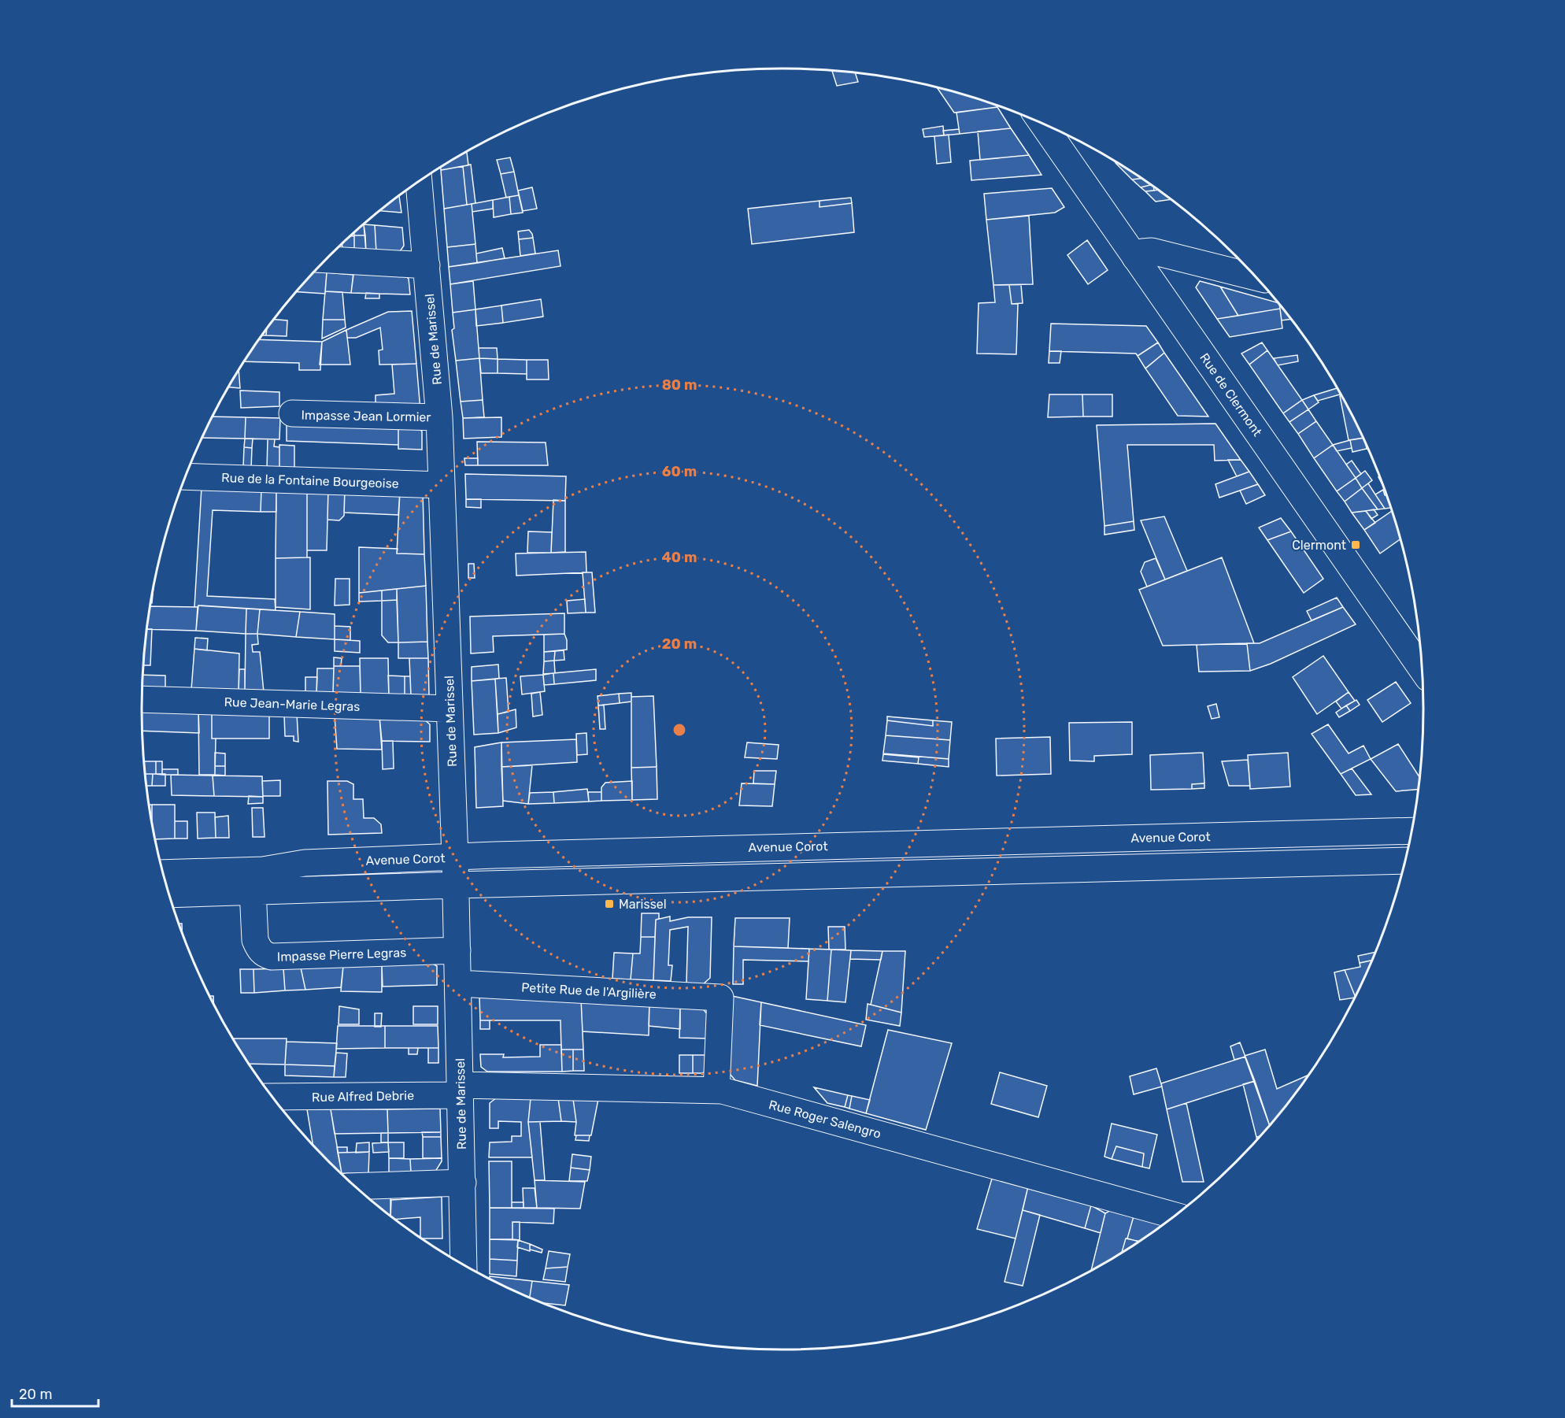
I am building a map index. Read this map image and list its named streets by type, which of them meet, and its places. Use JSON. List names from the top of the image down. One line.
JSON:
{"streets":{"street":["Rue de Marissel","Rue de Clermont","Impasse Jean Lormier","Rue de la Fontaine Bourgeoise","Rue Jean-Marie Legras","Avenue Corot","Impasse Pierre Legras","Petite Rue de l'Argilière","Rue Alfred Debrie","Rue Roger Salengro"]},"crossings":[["Rue de Marissel","Impasse Jean Lormier"],["Rue de Marissel","Rue de la Fontaine Bourgeoise"],["Rue de Marissel","Rue Jean-Marie Legras"],["Rue de Marissel","Avenue Corot"],["Rue de Marissel","Impasse Pierre Legras"],["Rue de Marissel","Petite Rue de l'Argilière"],["Rue de Marissel","Rue Alfred Debrie"],["Rue de Marissel","Rue Roger Salengro"],["Avenue Corot","Impasse Pierre Legras"],["Petite Rue de l'Argilière","Rue Roger Salengro"],["Rue Alfred Debrie","Rue Roger Salengro"]],"places":{"transit":["Clermont","Marissel"]},"scale_bar":"20 m","rings":["80 m","60 m","40 m","20 m"]}
